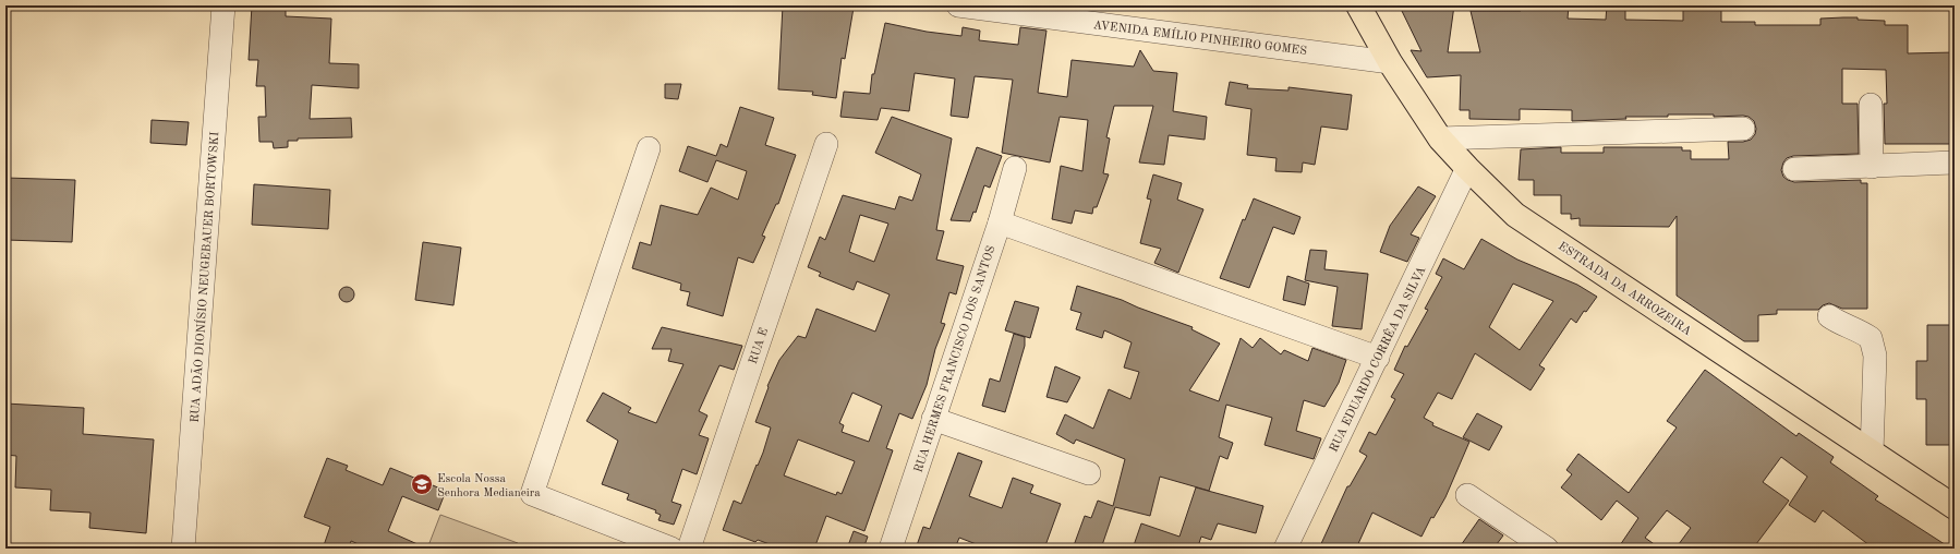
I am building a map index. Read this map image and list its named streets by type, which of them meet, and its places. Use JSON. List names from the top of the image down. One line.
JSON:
{"streets":{"main road":["ESTRADA DA ARROZEIRA"],"street":["AVENIDA EMÍLIO PINHEIRO GOMES","RUA ADÃO DIONÍSIO NEUGEBAUER BORTOWSKI","RUA E","RUA HERMES FRANCISCO DOS SANTOS","RUA EDUARDO CORRÊA DA SILVA"]},"crossings":[["AVENIDA EMÍLIO PINHEIRO GOMES","ESTRADA DA ARROZEIRA"],["ESTRADA DA ARROZEIRA","RUA EDUARDO CORRÊA DA SILVA"]],"places":{"school or university":["Escola Nossa Senhora Medianeira"]}}
